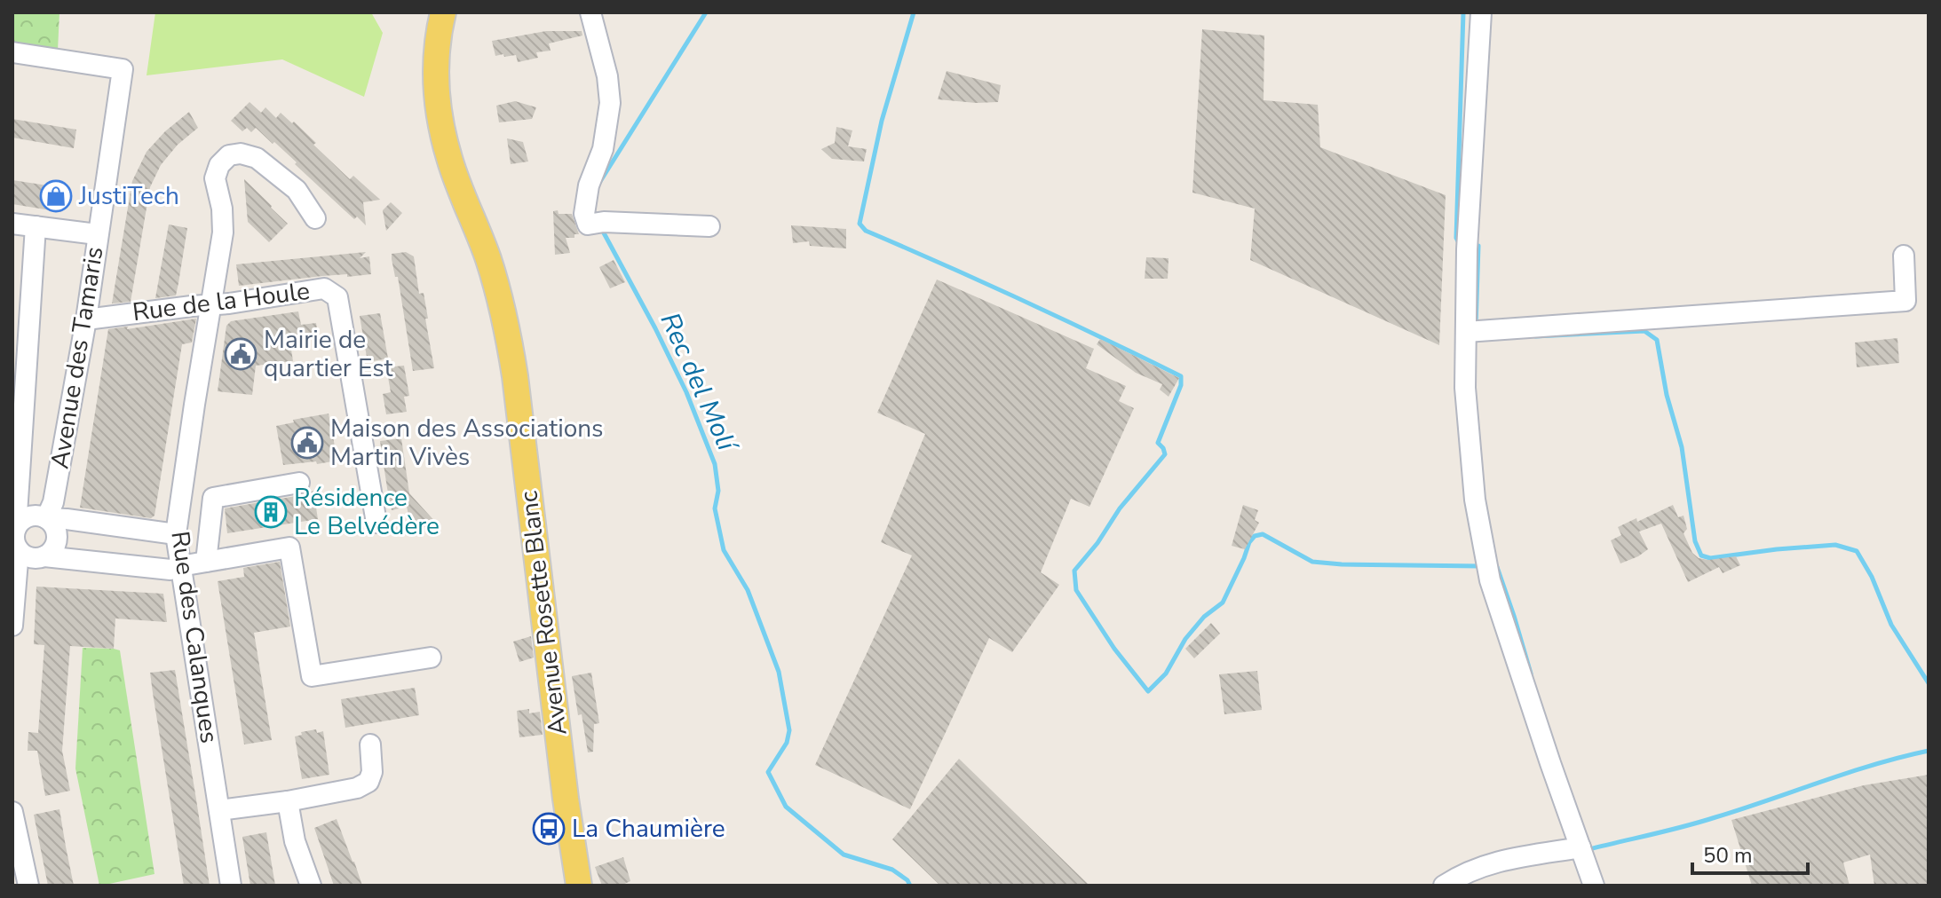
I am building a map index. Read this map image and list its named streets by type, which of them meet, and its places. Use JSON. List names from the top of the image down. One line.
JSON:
{"streets":{"main road":["Avenue Rosette Blanc"],"street":["Rue de la Houle","Avenue des Tamaris","Rue des Calanques"]},"crossings":[["Rue de la Houle","Avenue des Tamaris"],["Rue de la Houle","Rue des Calanques"]],"water":["Rec del Molí"],"places":{"shop":["JustiTech"],"public building":["Mairie de quartier Est","Maison des Associations Martin Vivès"],"building":["Résidence Le Belvédère"],"bus stop":["La Chaumière"]},"scale_bar":"50 m"}
